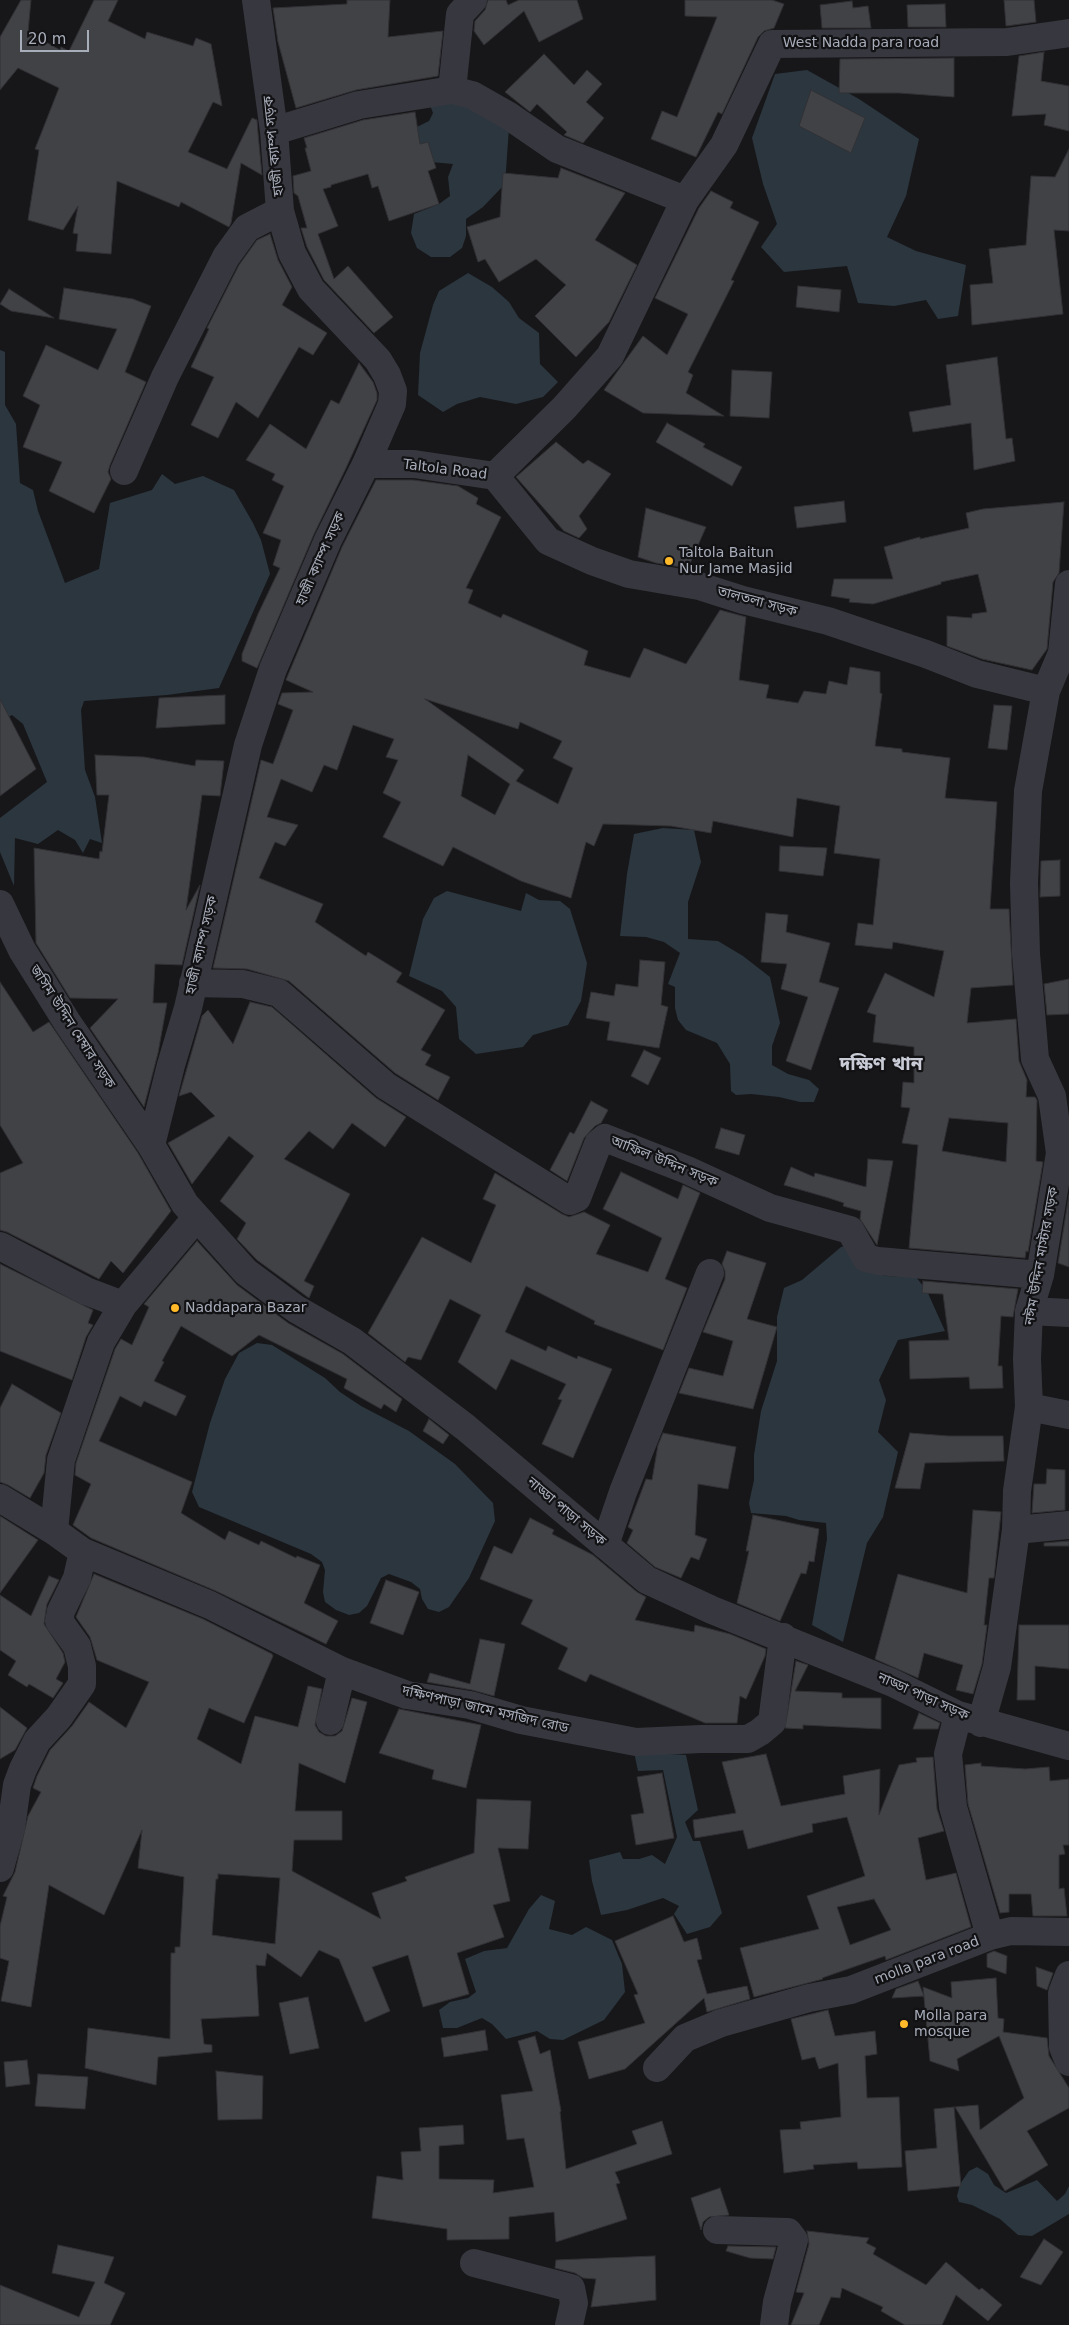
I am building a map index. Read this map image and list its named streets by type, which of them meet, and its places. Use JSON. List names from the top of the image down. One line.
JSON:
{"streets":{"street":["West Nadda para road","হাজী ক্যাম্প সড়ক","Taltola Road","তালতলা সড়ক","জসিম উদ্দিন মেম্বার সড়ক","আফিল উদ্দিন সড়ক","নঈম উদ্দিন মাস্টার সড়ক","নাড্ডা পাড়া সড়ক","দক্ষিণপাড়া জামে মসজিদ রোড","molla para road"]},"crossings":[["West Nadda para road","Taltola Road"],["West Nadda para road","তালতলা সড়ক"],["হাজী ক্যাম্প সড়ক","Taltola Road"],["হাজী ক্যাম্প সড়ক","জসিম উদ্দিন মেম্বার সড়ক"],["হাজী ক্যাম্প সড়ক","আফিল উদ্দিন সড়ক"],["হাজী ক্যাম্প সড়ক","নাড্ডা পাড়া সড়ক"],["Taltola Road","তালতলা সড়ক"],["তালতলা সড়ক","নঈম উদ্দিন মাস্টার সড়ক"],["জসিম উদ্দিন মেম্বার সড়ক","নাড্ডা পাড়া সড়ক"],["আফিল উদ্দিন সড়ক","নঈম উদ্দিন মাস্টার সড়ক"],["নঈম উদ্দিন মাস্টার সড়ক","নাড্ডা পাড়া সড়ক"],["নঈম উদ্দিন মাস্টার সড়ক","molla para road"],["নাড্ডা পাড়া সড়ক","দক্ষিণপাড়া জামে মসজিদ রোড"],["নাড্ডা পাড়া সড়ক","molla para road"]],"districts":["দক্ষিণ খান"],"places":["Taltola Baitun Nur Jame Masjid","Naddapara Bazar","Molla para mosque"],"scale_bar":"20 m"}
